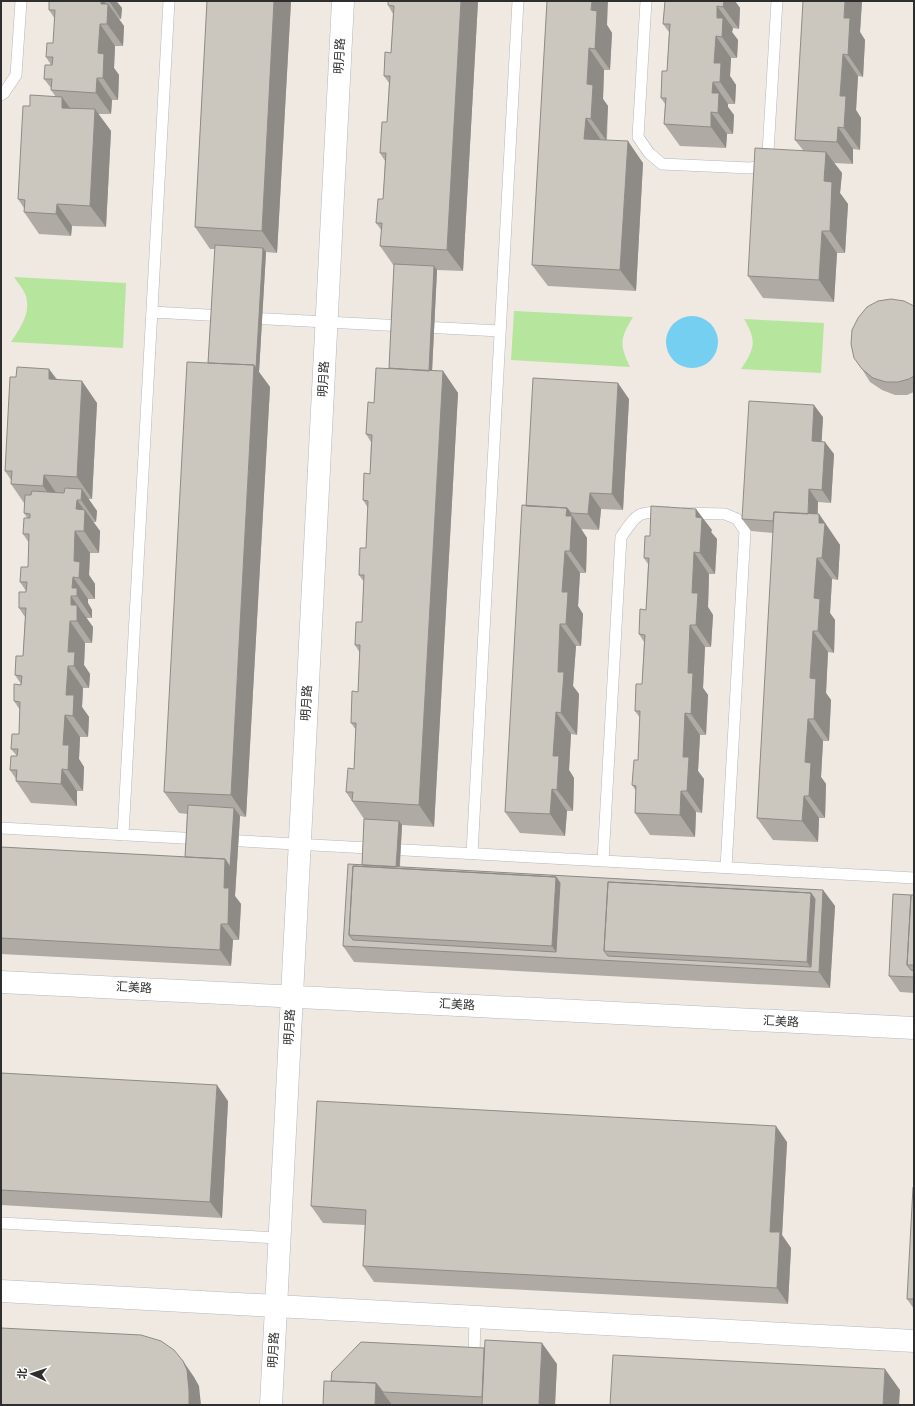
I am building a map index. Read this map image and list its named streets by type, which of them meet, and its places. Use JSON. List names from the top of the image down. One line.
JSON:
{"streets":{"street":["明月路","汇美路"]},"crossings":[["明月路","汇美路"]],"north":"left"}
